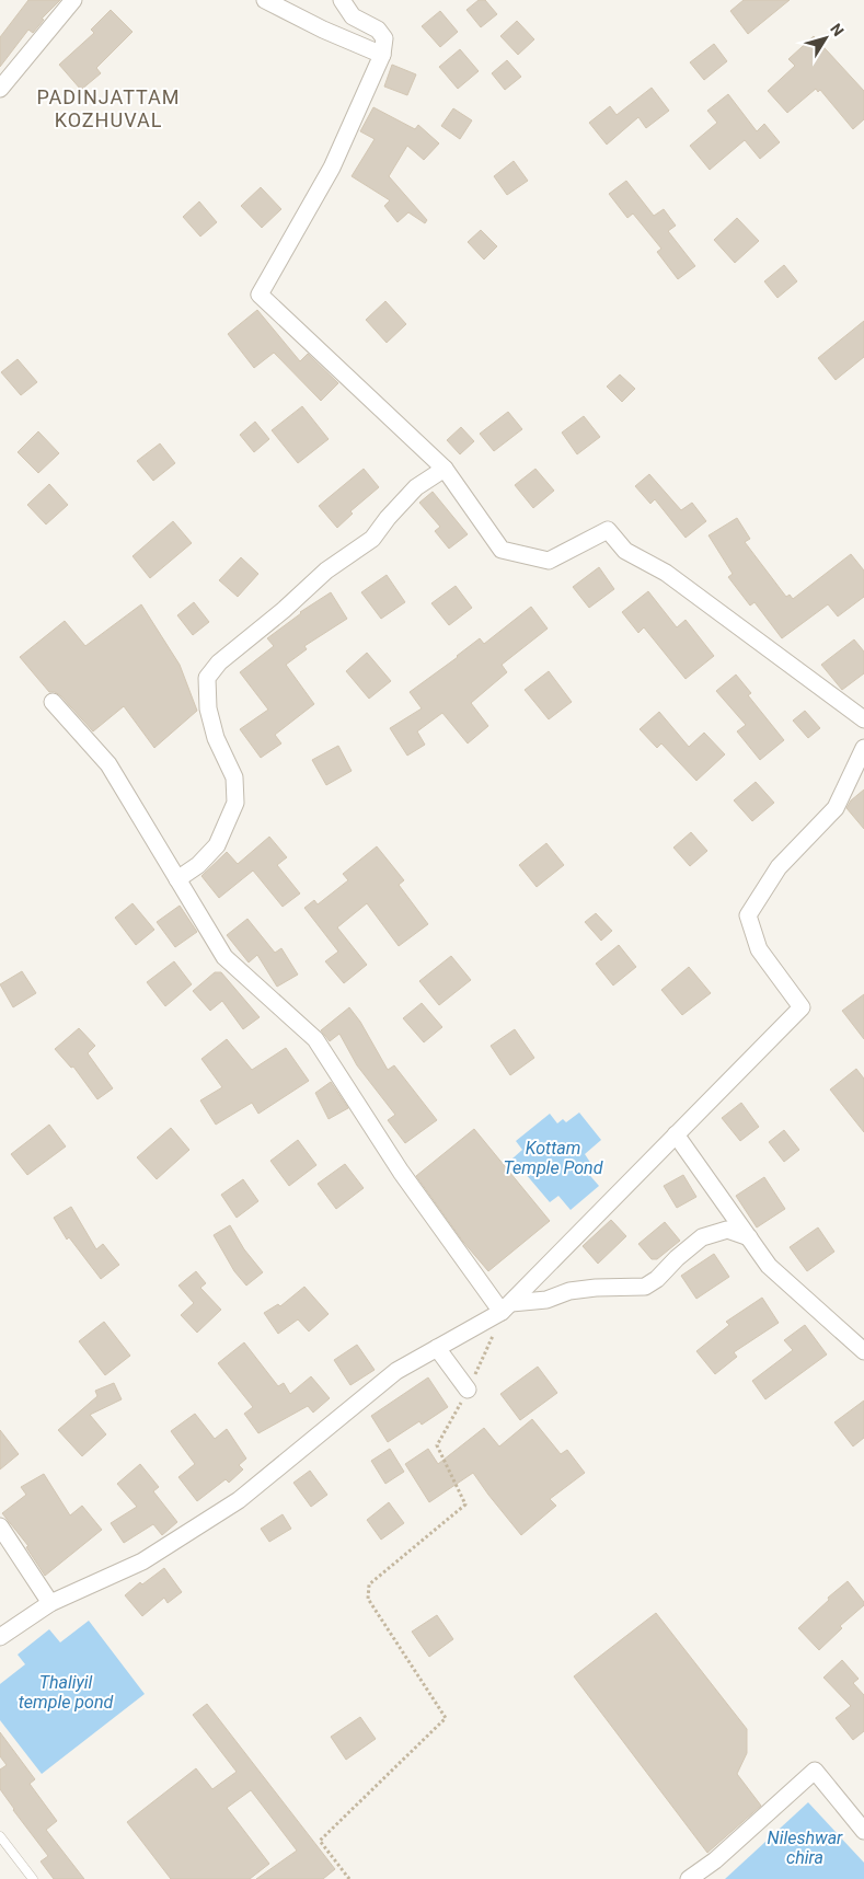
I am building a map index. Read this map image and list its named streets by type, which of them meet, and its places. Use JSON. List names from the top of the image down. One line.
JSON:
{"districts":["PADINJATTAM KOZHUVAL"],"water":["Kottam Temple Pond","Thaliyil temple pond","Nileshwar chira"],"north":"top right"}
